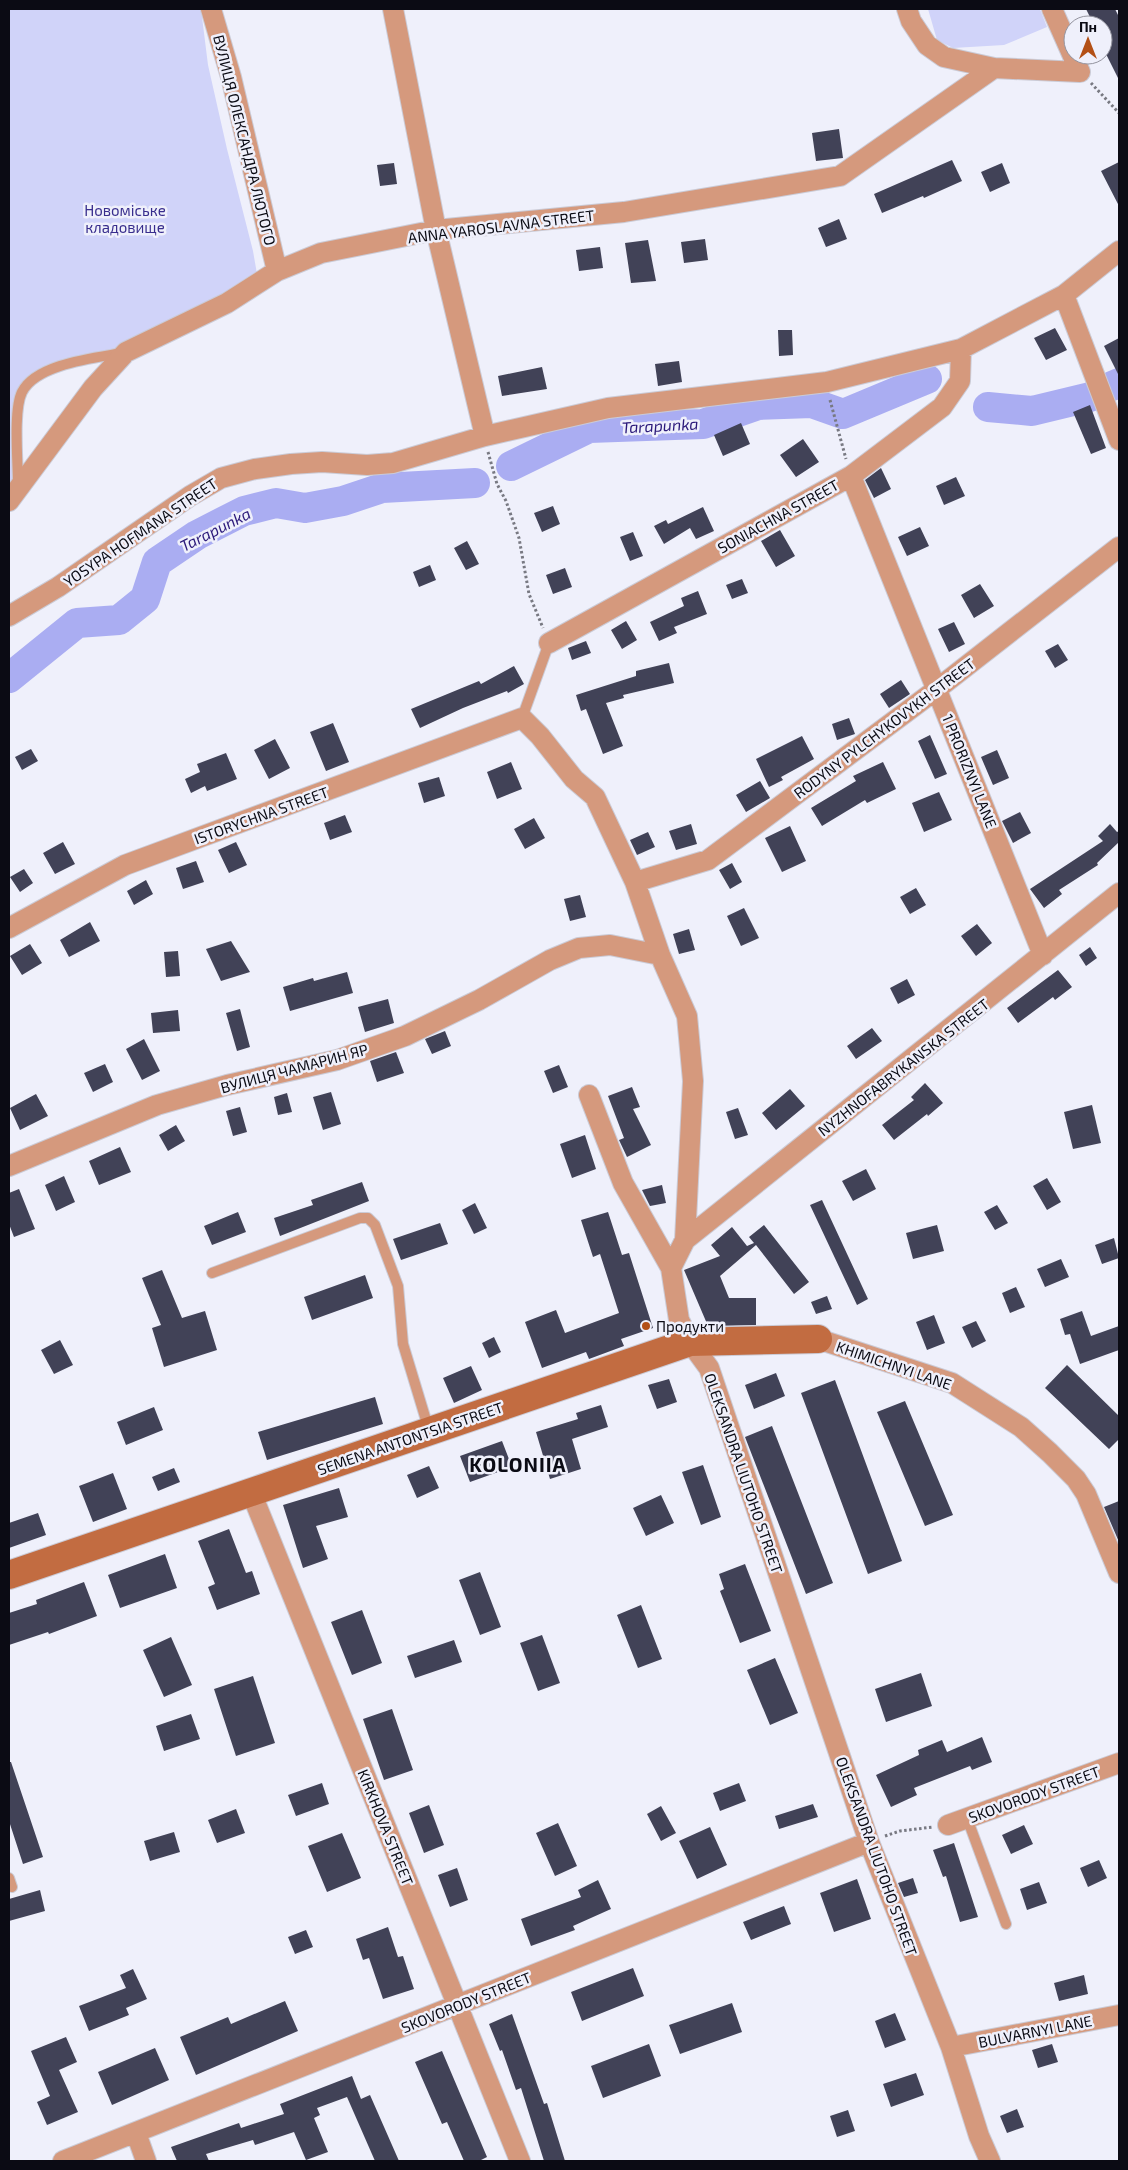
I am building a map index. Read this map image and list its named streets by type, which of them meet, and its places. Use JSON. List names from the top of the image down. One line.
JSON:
{"streets":{"street":["ВУЛИЦЯ ОЛЕКСАНДРА ЛЮТОГО","ANNA YAROSLAVNA STREET","SONIACHNA STREET","YOSYPA HOFMANA STREET","RODYNY PYLCHYKOVYKH STREET","1 PRORIZNYI LANE","ISTORYCHNA STREET","NYZHNOFABRYKANSKA STREET","ВУЛИЦЯ ЧАМАРИН ЯР","KHIMICHNYI LANE","SEMENA ANTONTSIA STREET","OLEKSANDRA LIUTOHO STREET","SKOVORODY STREET","KIRKHOVA STREET","BULVARNYI LANE"]},"crossings":[["ВУЛИЦЯ ОЛЕКСАНДРА ЛЮТОГО","ANNA YAROSLAVNA STREET"],["SONIACHNA STREET","1 PRORIZNYI LANE"],["RODYNY PYLCHYKOVYKH STREET","1 PRORIZNYI LANE"],["1 PRORIZNYI LANE","NYZHNOFABRYKANSKA STREET"],["KHIMICHNYI LANE","SEMENA ANTONTSIA STREET"],["SEMENA ANTONTSIA STREET","OLEKSANDRA LIUTOHO STREET"],["SEMENA ANTONTSIA STREET","KIRKHOVA STREET"],["OLEKSANDRA LIUTOHO STREET","SKOVORODY STREET"],["OLEKSANDRA LIUTOHO STREET","BULVARNYI LANE"],["SKOVORODY STREET","KIRKHOVA STREET"]],"districts":["KOLONIIA"],"water":["Tarapunka"],"parks":["Новоміське кладовище"],"places":["Продукти"],"north":"top"}
